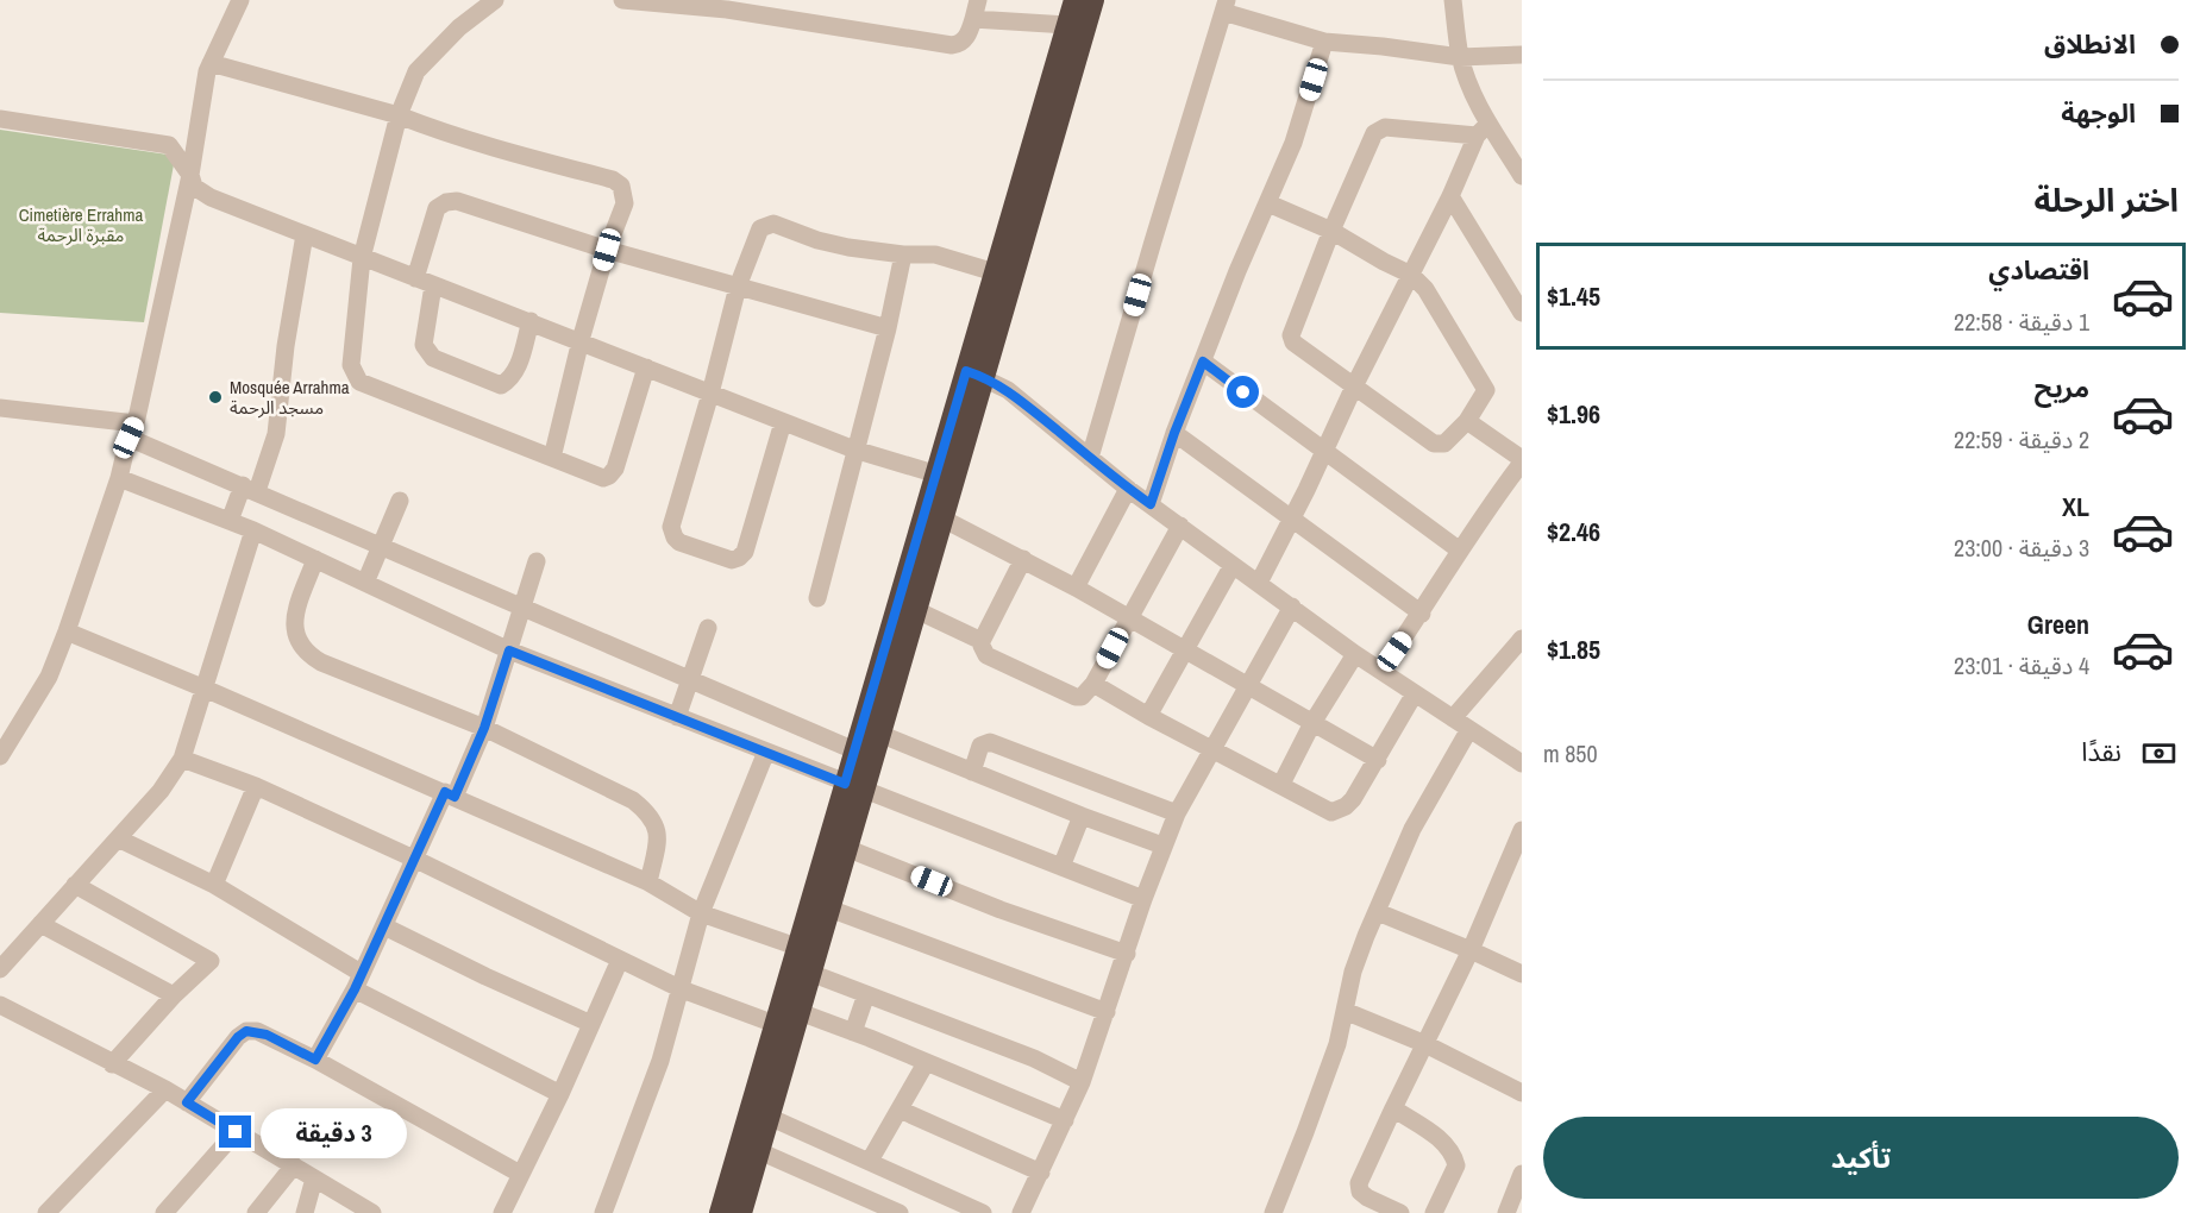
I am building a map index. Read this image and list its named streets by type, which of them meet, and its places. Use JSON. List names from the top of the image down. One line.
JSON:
{"parks":["Cimetière Errahma مقبرة الرحمة"],"places":["Mosquée Arrahma مسجد الرحمة"],"page":{"banner":["الانطلاق","الوجهة"],"heading":"اختر الرحلة","list":[{"name":"اقتصادي","note":"1 دقيقة · 22:58","value":"$1.45"},{"name":"مريح","note":"2 دقيقة · 22:59","value":"$1.96"},{"name":"XL","note":"3 دقيقة · 23:00","value":"$2.46"},{"name":"Green","note":"4 دقيقة · 23:01","value":"$1.85"}],"pay":["نقدًا","850 m"],"buttons":"تأكيد","bubble":"3 دقيقة"}}
